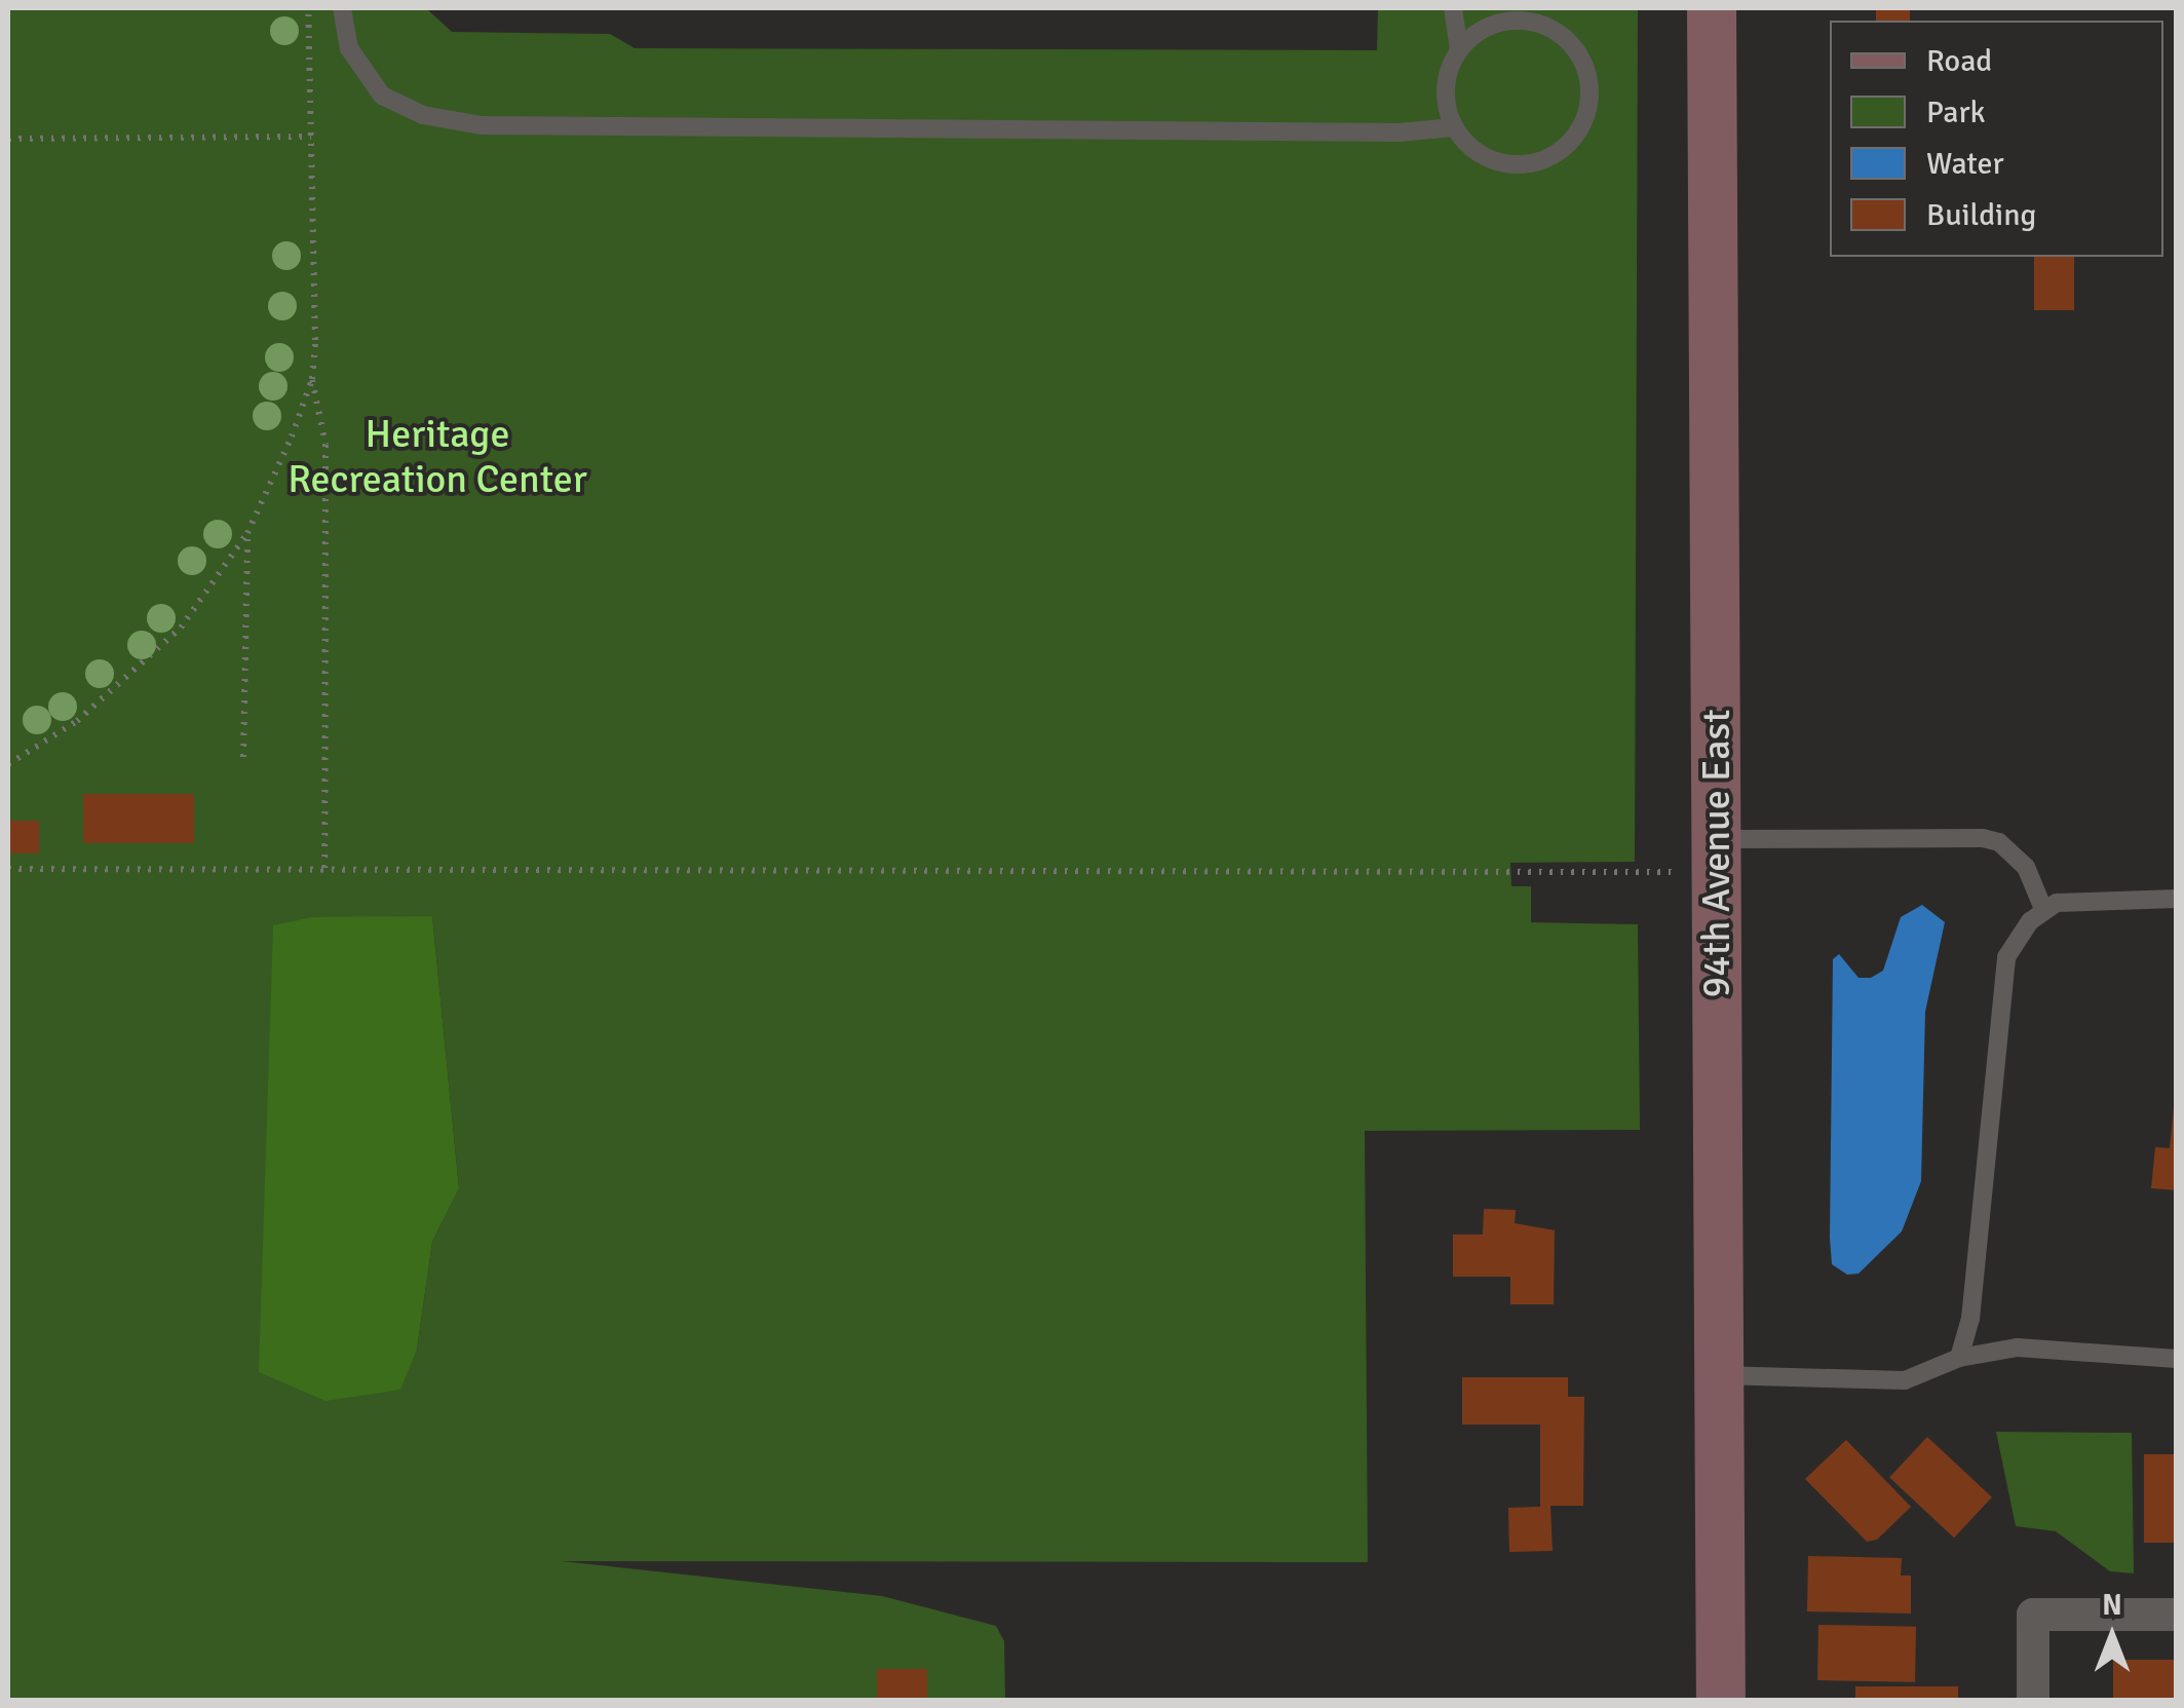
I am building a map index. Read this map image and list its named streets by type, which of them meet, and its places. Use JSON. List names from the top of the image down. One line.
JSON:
{"streets":{"main road":["94th Avenue East"]},"parks":["Heritage Recreation Center"],"legend":["Road","Park","Water","Building"],"north":"top"}
